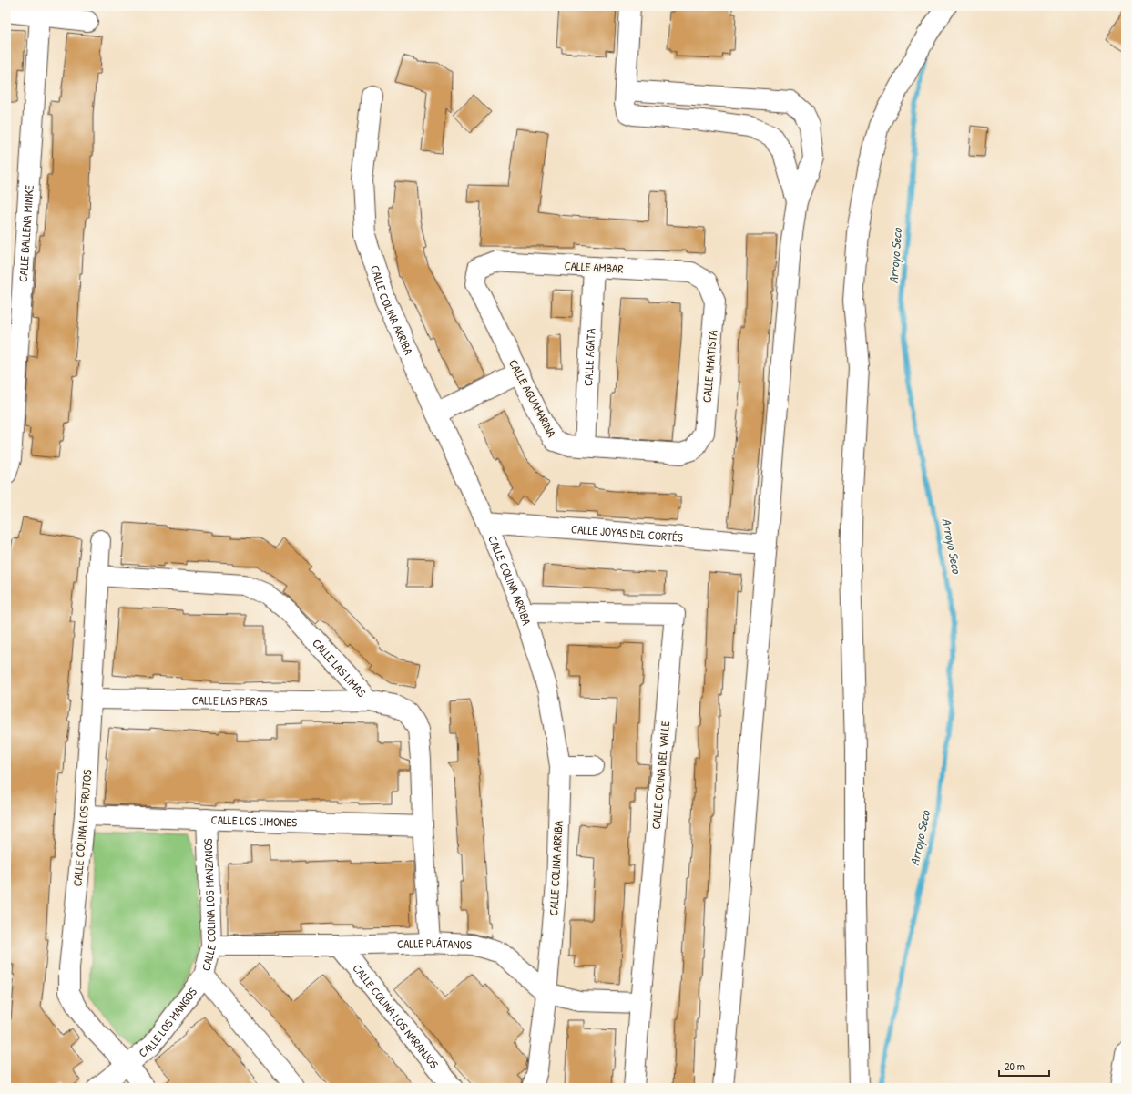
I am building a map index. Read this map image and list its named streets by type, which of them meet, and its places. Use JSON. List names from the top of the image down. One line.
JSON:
{"streets":{"street":["CALLE BALLENA MINKE","CALLE AMBAR","CALLE COLINA ARRIBA","CALLE AGATA","CALLE AMATISTA","CALLE AGUAMARINA","CALLE JOYAS DEL CORTÉS","CALLE LAS LIMAS","CALLE LAS PERAS","CALLE COLINA DEL VALLE","CALLE LOS LIMONES","CALLE COLINA LOS FRUTOS","CALLE COLINA LOS MANZANOS","CALLE PLÁTANOS","CALLE COLINA LOS NARANJOS","CALLE LOS MANGOS"]},"crossings":[["CALLE AMBAR","CALLE AGATA"],["CALLE AMBAR","CALLE AMATISTA"],["CALLE AMBAR","CALLE AGUAMARINA"],["CALLE COLINA ARRIBA","CALLE JOYAS DEL CORTÉS"],["CALLE COLINA ARRIBA","CALLE COLINA DEL VALLE"],["CALLE COLINA ARRIBA","CALLE PLÁTANOS"],["CALLE AGATA","CALLE AGUAMARINA"],["CALLE AMATISTA","CALLE AGUAMARINA"],["CALLE LAS LIMAS","CALLE LAS PERAS"],["CALLE LAS LIMAS","CALLE LOS LIMONES"],["CALLE LAS LIMAS","CALLE COLINA LOS FRUTOS"],["CALLE LAS LIMAS","CALLE PLÁTANOS"],["CALLE LAS PERAS","CALLE COLINA LOS FRUTOS"],["CALLE COLINA DEL VALLE","CALLE PLÁTANOS"],["CALLE LOS LIMONES","CALLE COLINA LOS FRUTOS"],["CALLE LOS LIMONES","CALLE COLINA LOS MANZANOS"],["CALLE COLINA LOS FRUTOS","CALLE LOS MANGOS"],["CALLE COLINA LOS MANZANOS","CALLE PLÁTANOS"],["CALLE COLINA LOS MANZANOS","CALLE LOS MANGOS"],["CALLE PLÁTANOS","CALLE COLINA LOS NARANJOS"]],"water":["Arroyo Seco"],"scale_bar":"20 m"}
